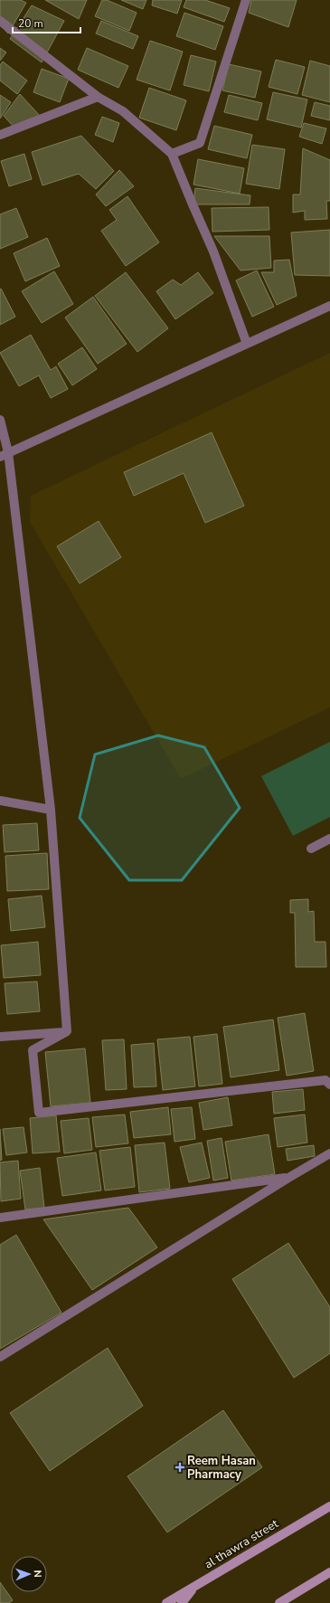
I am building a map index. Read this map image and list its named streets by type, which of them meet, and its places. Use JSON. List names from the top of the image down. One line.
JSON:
{"streets":{"main road":["al thawra street"]},"places":{"health":["Reem Hasan Pharmacy"]},"scale_bar":"20 m","north":"right"}
